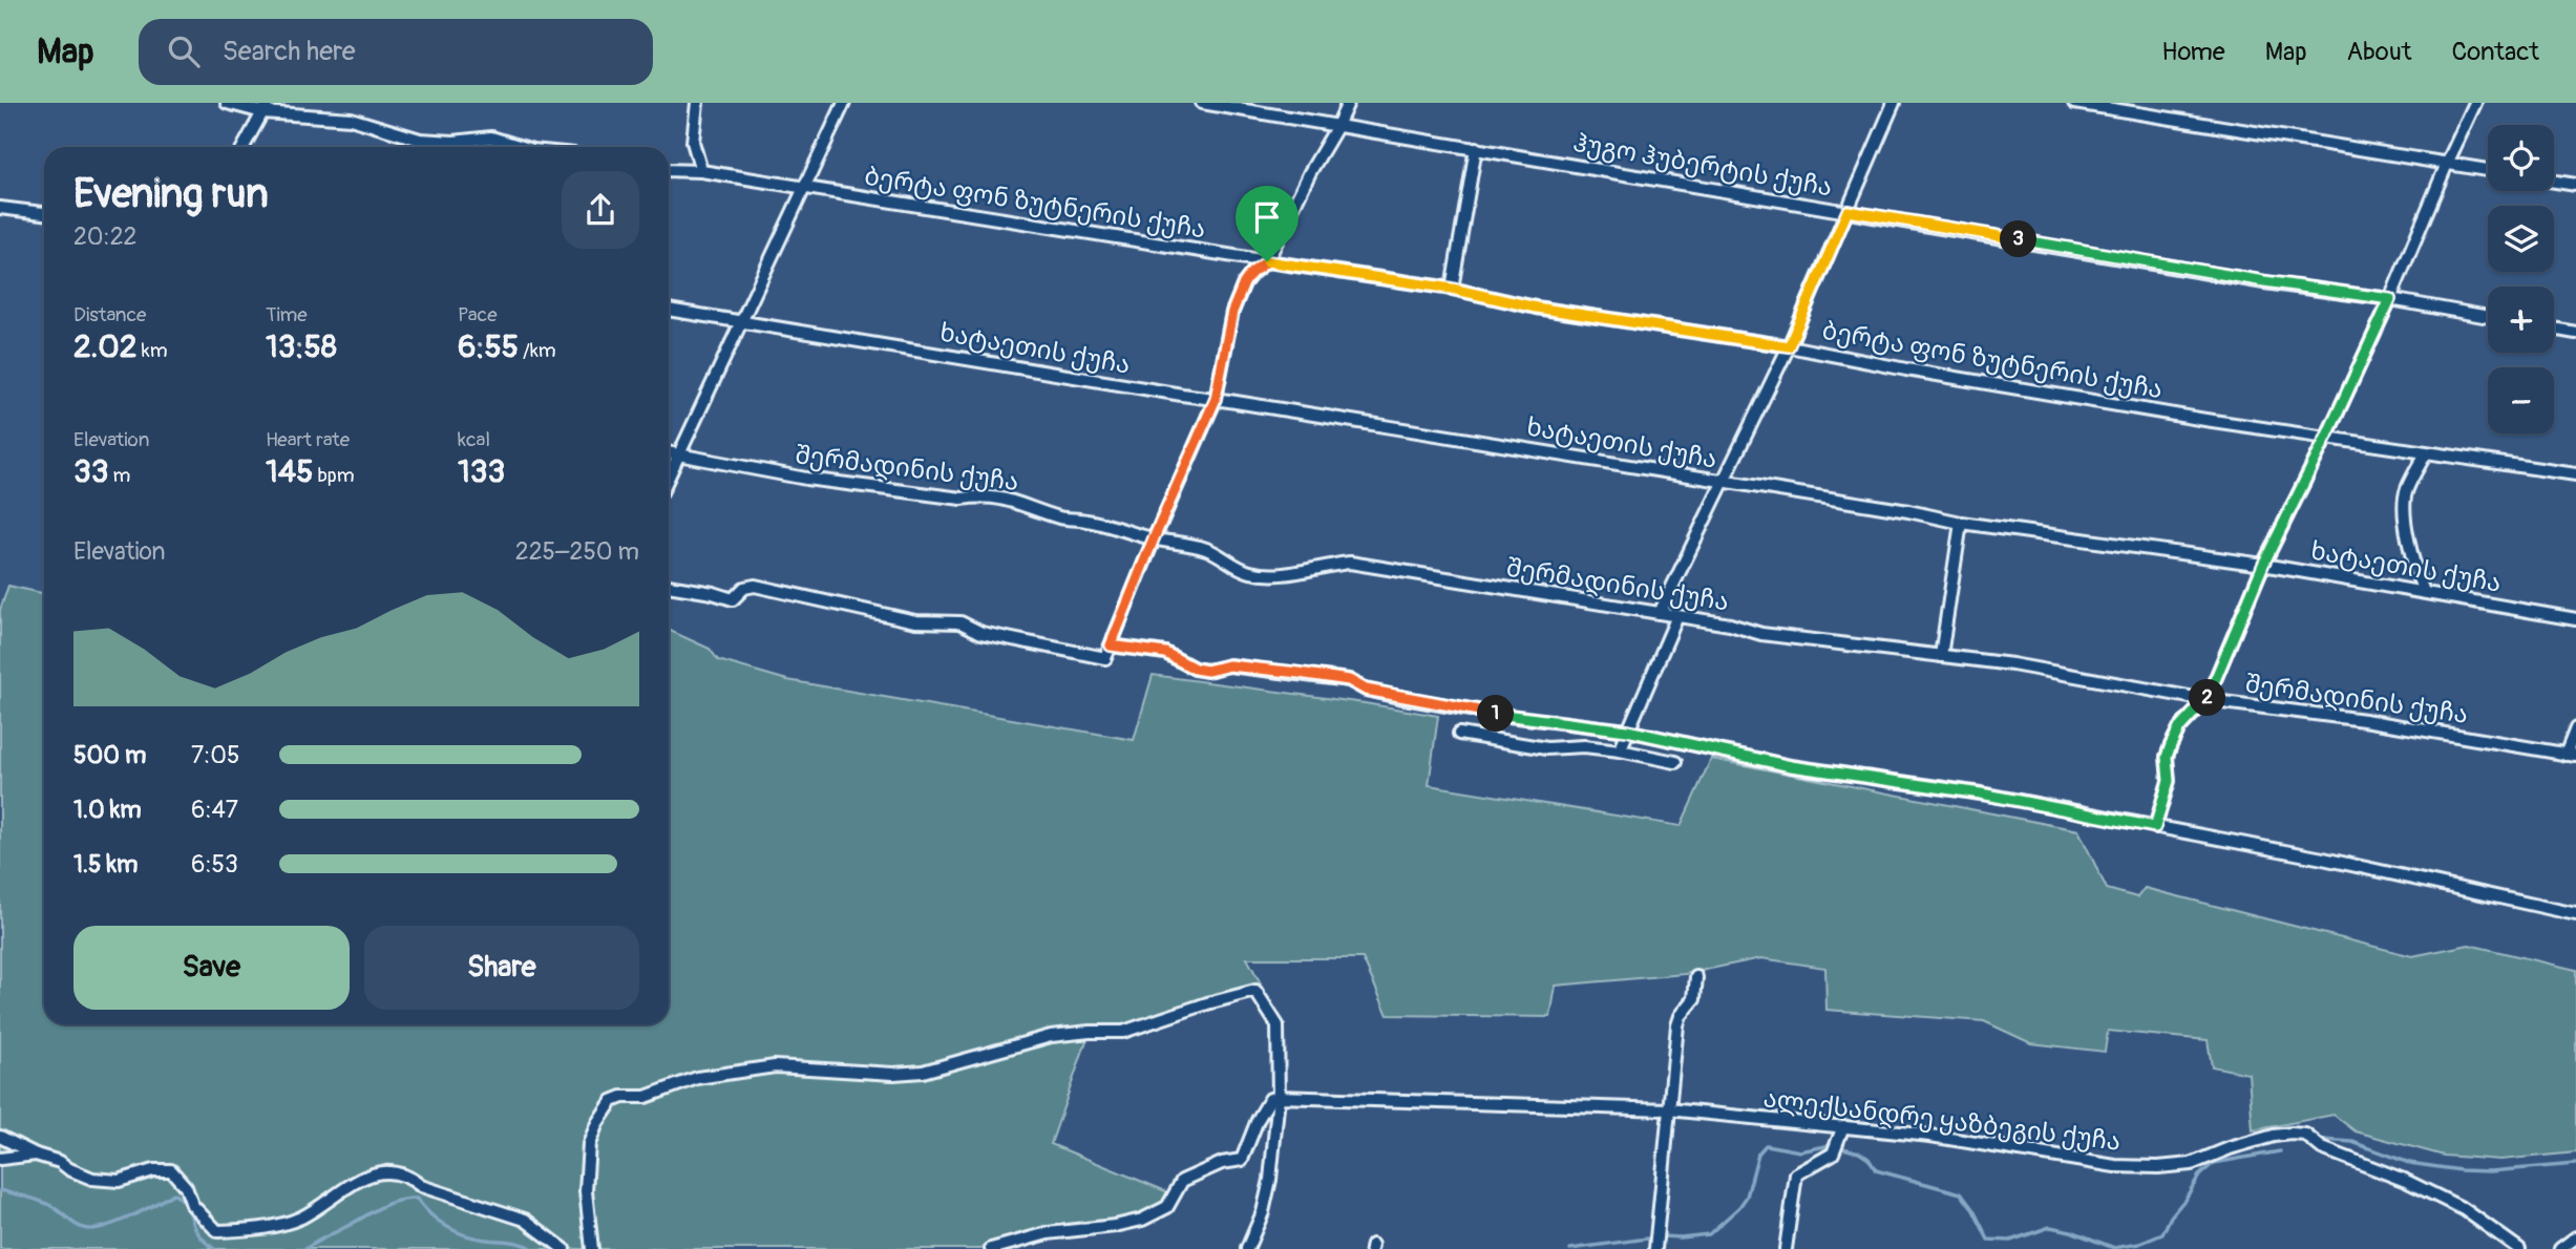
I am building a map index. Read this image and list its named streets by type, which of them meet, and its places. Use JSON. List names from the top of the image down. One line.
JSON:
{"streets":{"street":["ჰუგო ჰუბერტის ქუჩა","ბერტა ფონ ზუტნერის ქუჩა","ხატაეთის ქუჩა","შერმადინის ქუჩა","ალექსანდრე ყაზბეგის ქუჩა"]},"page":{"header":"Map","search":"Search here","nav":["Home","Map","About","Contact"],"map_buttons":["+","−"],"heading":["Evening run","20:22"],"pins":["3","2","1"],"stats":[["Distance","2.02 km"],["Time","13:58"],["Pace","6:55 /km"],["Elevation","33 m"],["Heart rate","145 bpm"],["kcal","133"]],"chart":["Elevation","225–250 m"],"list":[{"name":"500 m","note":"7:05"},{"name":"1.0 km","note":"6:47"},{"name":"1.5 km","note":"6:53"}],"buttons":["Save","Share"]}}
